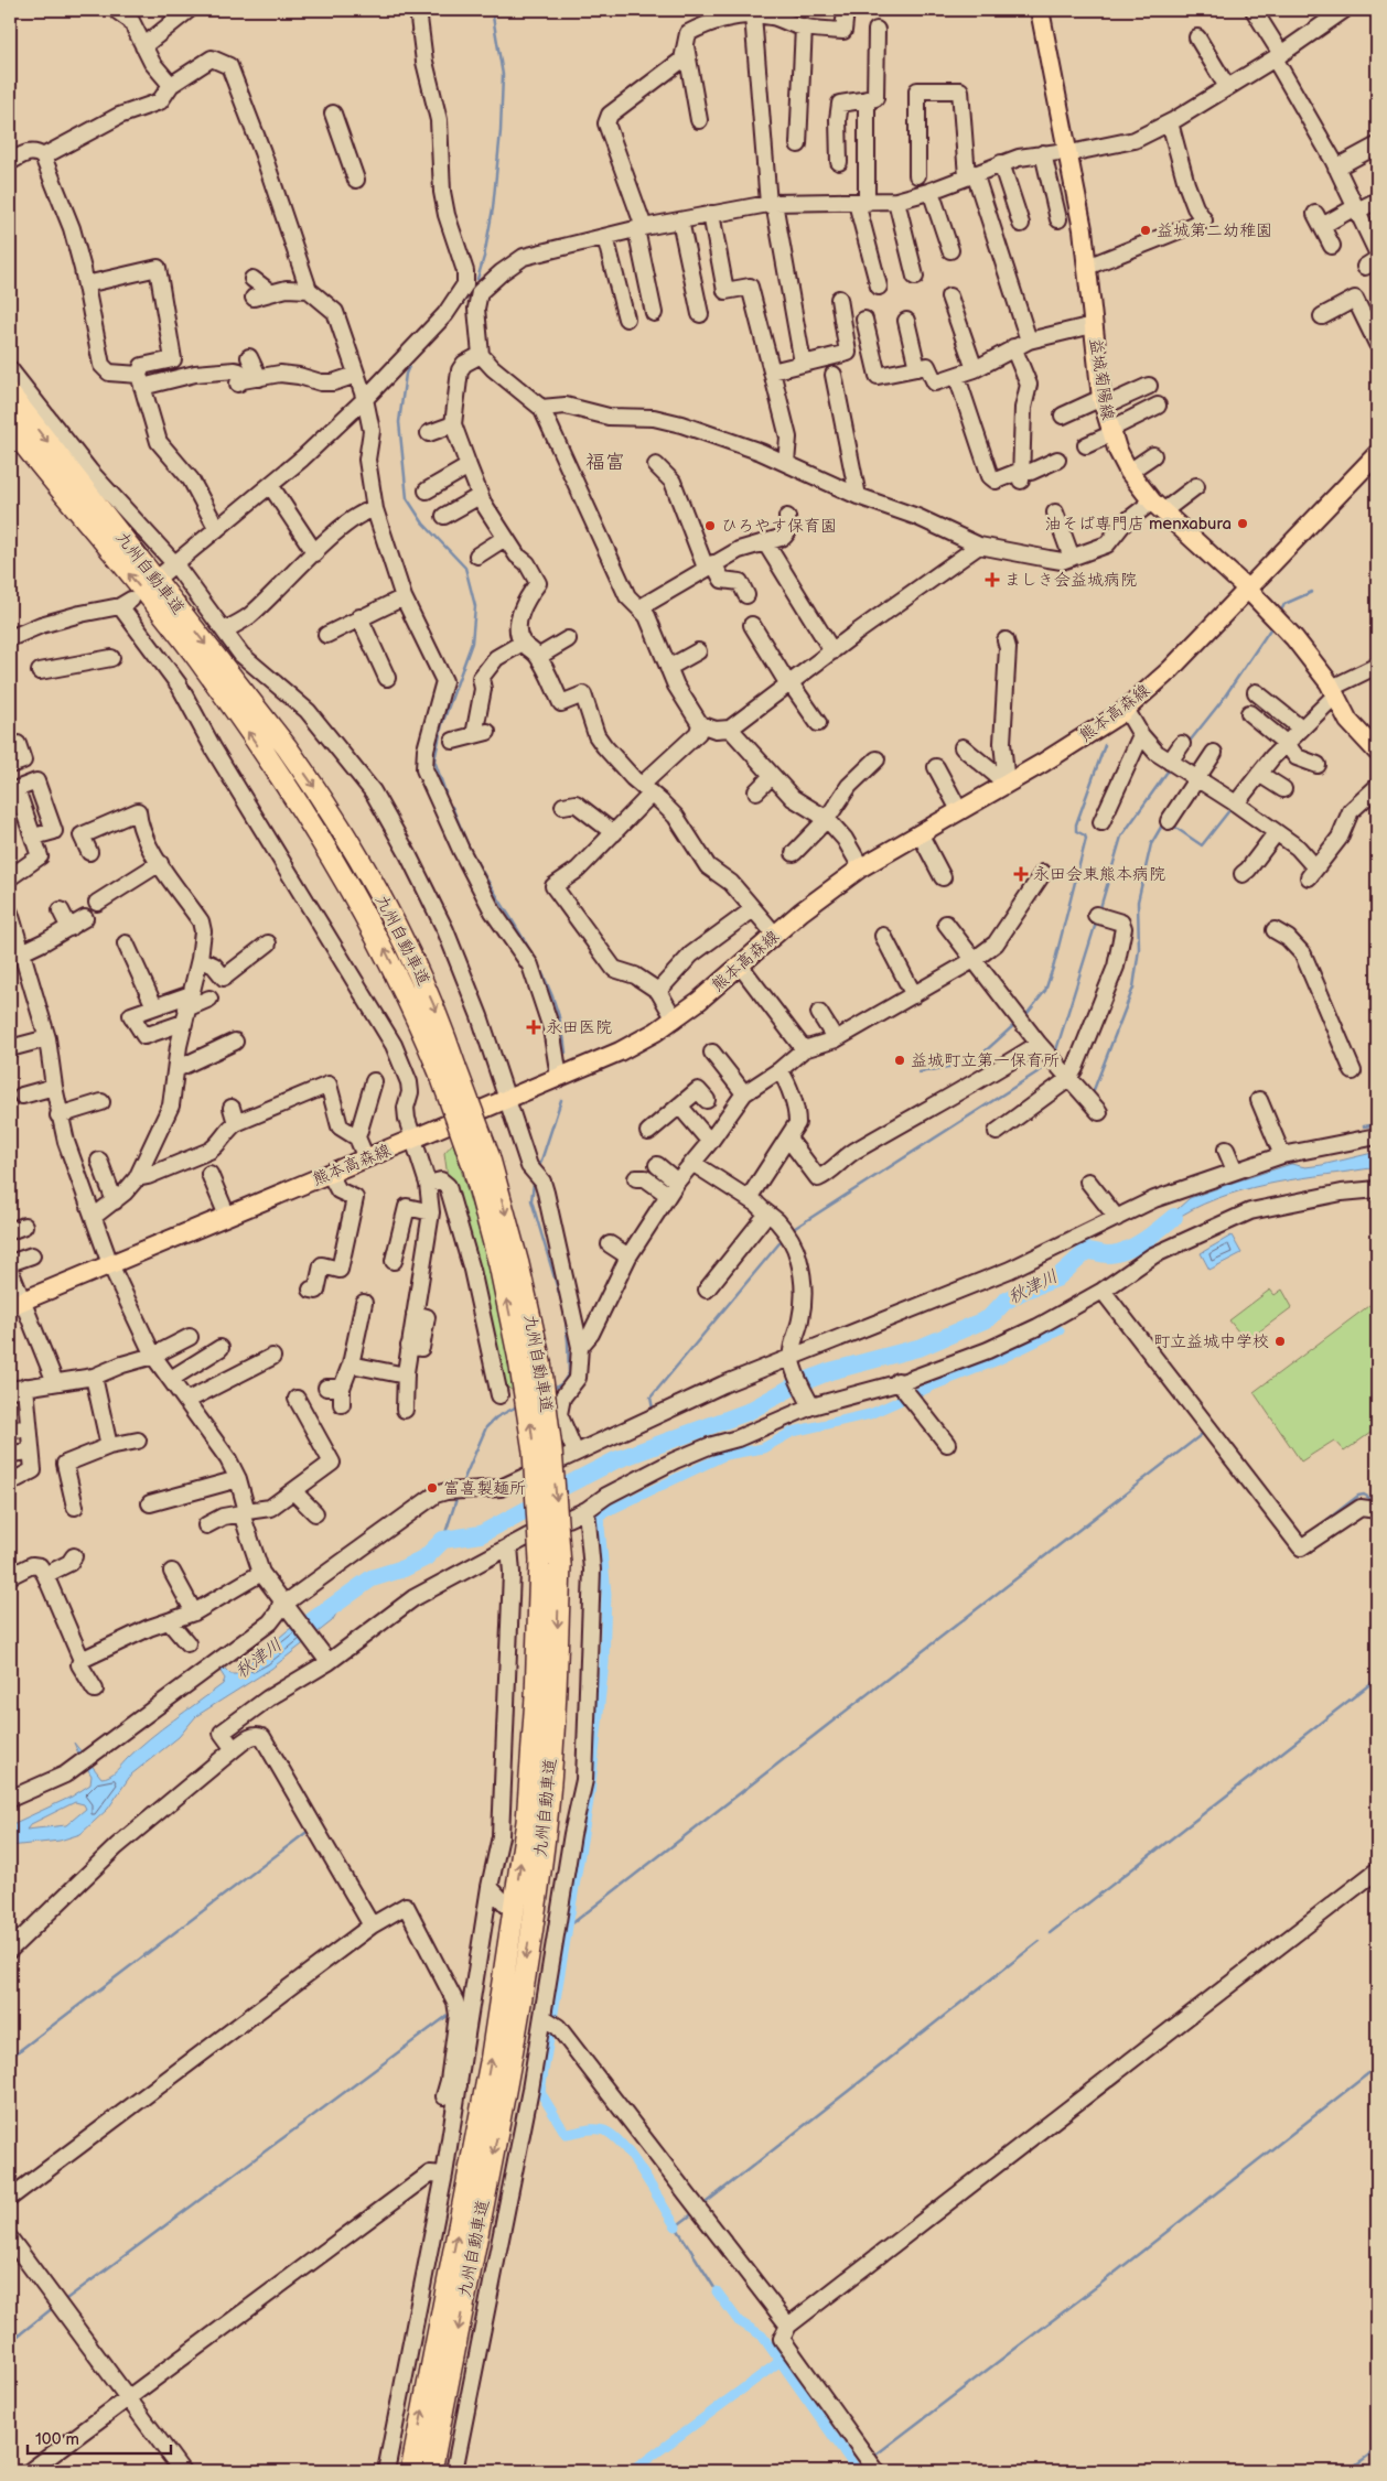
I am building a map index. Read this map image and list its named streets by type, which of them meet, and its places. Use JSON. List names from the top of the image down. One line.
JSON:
{"streets":{"highway":["九州自動車道"],"main road":["益城菊陽線","熊本高森線"]},"crossings":[["益城菊陽線","熊本高森線"]],"districts":["福富"],"water":["秋津川"],"places":{"other":["益城第二幼稚園","油そば専門店 menxabura","ひろやす保育園","益城町立第一保育所","町立益城中学校","富喜製麺所"],"health":["ましき会益城病院","永田会東熊本病院","永田医院"]},"scale_bar":"100 m"}
